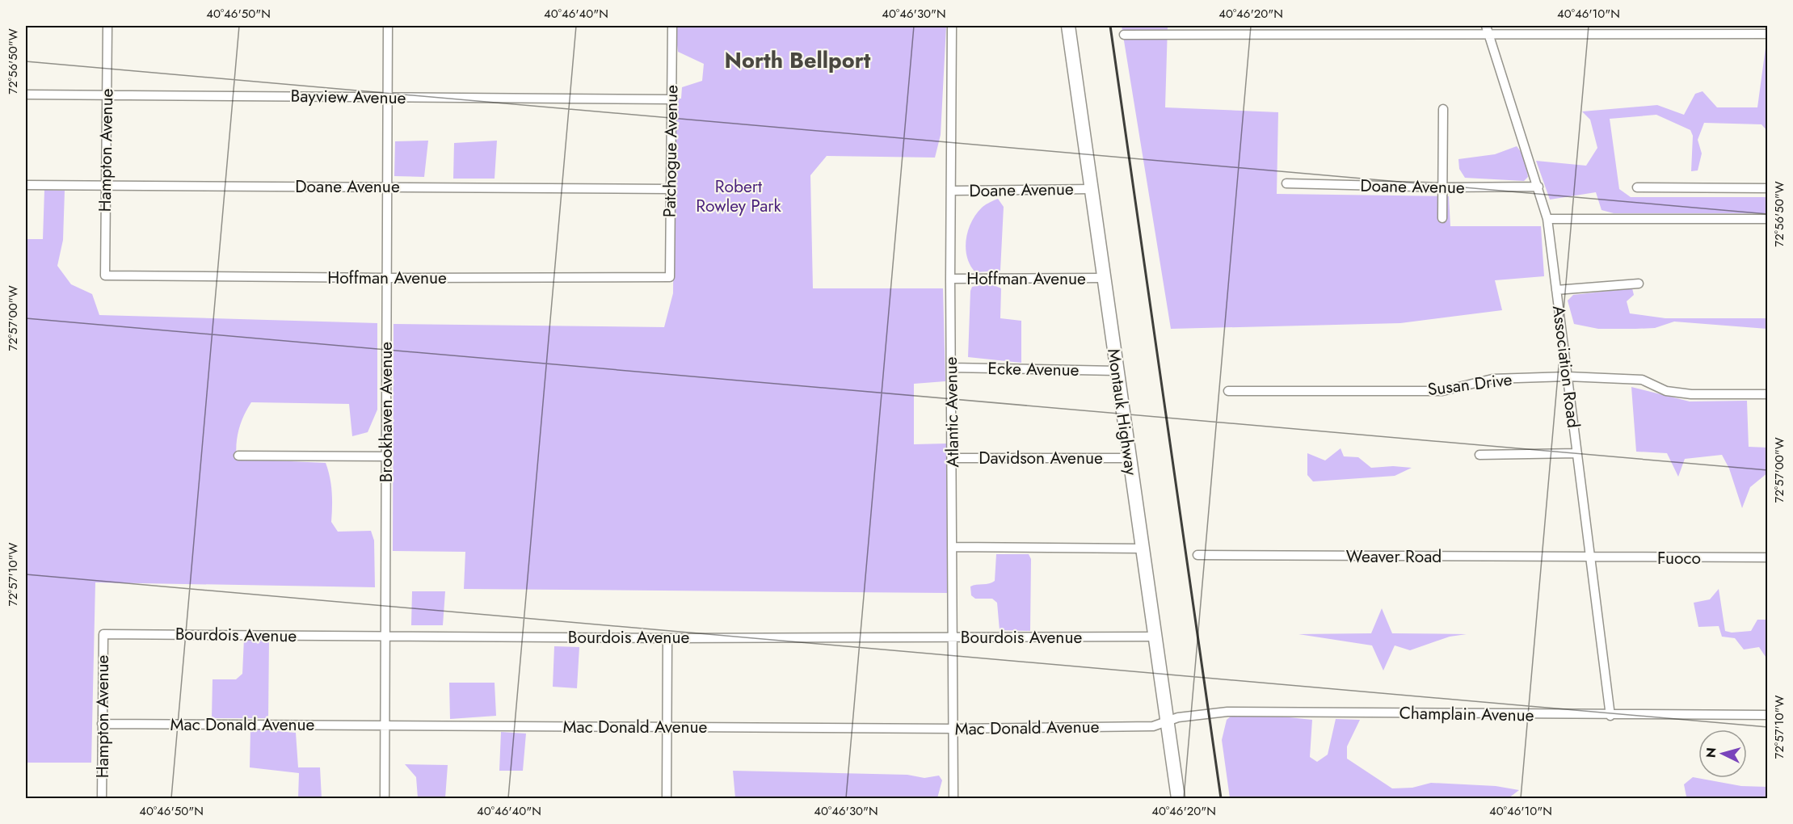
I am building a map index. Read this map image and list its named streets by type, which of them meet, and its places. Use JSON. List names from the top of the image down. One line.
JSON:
{"streets":{"main road":["Montauk Highway"],"street":["Bayview Avenue","Hampton Avenue","Patchogue Avenue","Doane Avenue","Hoffman Avenue","Association Road","Ecke Avenue","Susan Drive","Brookhaven Avenue","Atlantic Avenue","Davidson Avenue","Weaver Road","Fuoco","Bourdois Avenue","Champlain Avenue","Mac Donald Avenue"]},"crossings":[["Bayview Avenue","Hampton Avenue"],["Bayview Avenue","Patchogue Avenue"],["Bayview Avenue","Brookhaven Avenue"],["Hampton Avenue","Doane Avenue"],["Hampton Avenue","Hoffman Avenue"],["Hampton Avenue","Bourdois Avenue"],["Hampton Avenue","Mac Donald Avenue"],["Patchogue Avenue","Doane Avenue"],["Patchogue Avenue","Hoffman Avenue"],["Doane Avenue","Association Road"],["Doane Avenue","Brookhaven Avenue"],["Doane Avenue","Atlantic Avenue"],["Doane Avenue","Montauk Highway"],["Hoffman Avenue","Brookhaven Avenue"],["Hoffman Avenue","Atlantic Avenue"],["Hoffman Avenue","Montauk Highway"],["Association Road","Susan Drive"],["Association Road","Weaver Road"],["Association Road","Fuoco"],["Association Road","Champlain Avenue"],["Ecke Avenue","Atlantic Avenue"],["Ecke Avenue","Montauk Highway"],["Brookhaven Avenue","Bourdois Avenue"],["Brookhaven Avenue","Mac Donald Avenue"],["Atlantic Avenue","Davidson Avenue"],["Atlantic Avenue","Bourdois Avenue"],["Atlantic Avenue","Mac Donald Avenue"],["Montauk Highway","Davidson Avenue"],["Montauk Highway","Bourdois Avenue"],["Montauk Highway","Champlain Avenue"],["Montauk Highway","Mac Donald Avenue"],["Weaver Road","Fuoco"],["Champlain Avenue","Mac Donald Avenue"]],"districts":["North Bellport"],"parks":["Robert Rowley Park"],"north":"left","coordinates":["40°46'50\"N","40°46'40\"N","40°46'30\"N","40°46'20\"N","40°46'10\"N","72°56'50\"W","72°57'00\"W","72°57'10\"W"]}
